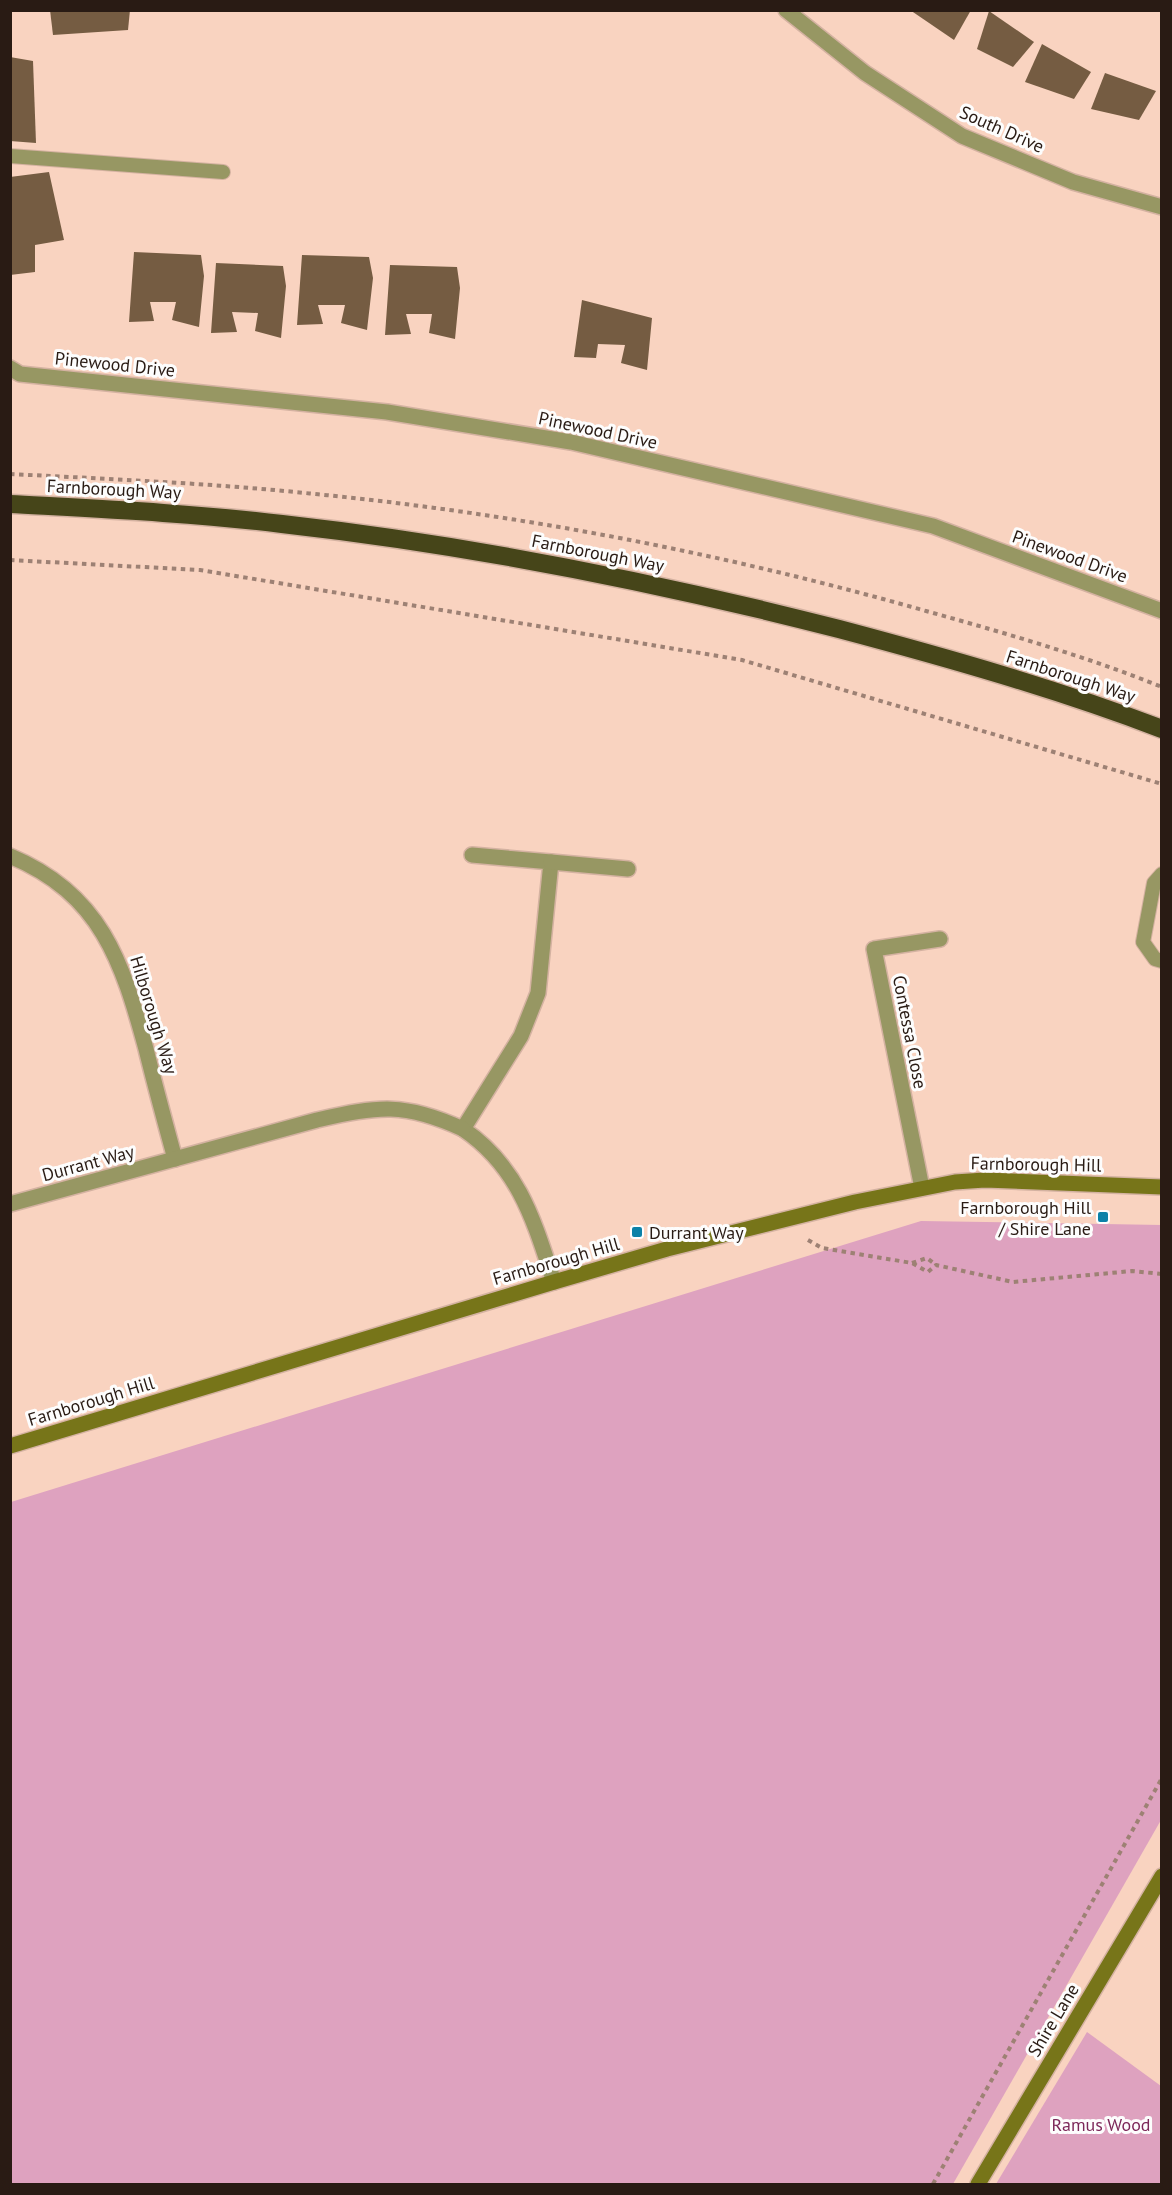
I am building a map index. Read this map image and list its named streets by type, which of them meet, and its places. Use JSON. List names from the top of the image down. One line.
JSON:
{"streets":{"highway":["Farnborough Way"],"main road":["Farnborough Hill","Shire Lane"],"street":["South Drive","Pinewood Drive","Hilborough Way","Contessa Close","Durrant Way"]},"crossings":[["Hilborough Way","Durrant Way"],["Contessa Close","Farnborough Hill"],["Durrant Way","Farnborough Hill"]],"parks":["Ramus Wood"],"places":{"transit":["Farnborough Hill / Shire Lane","Durrant Way"]}}
